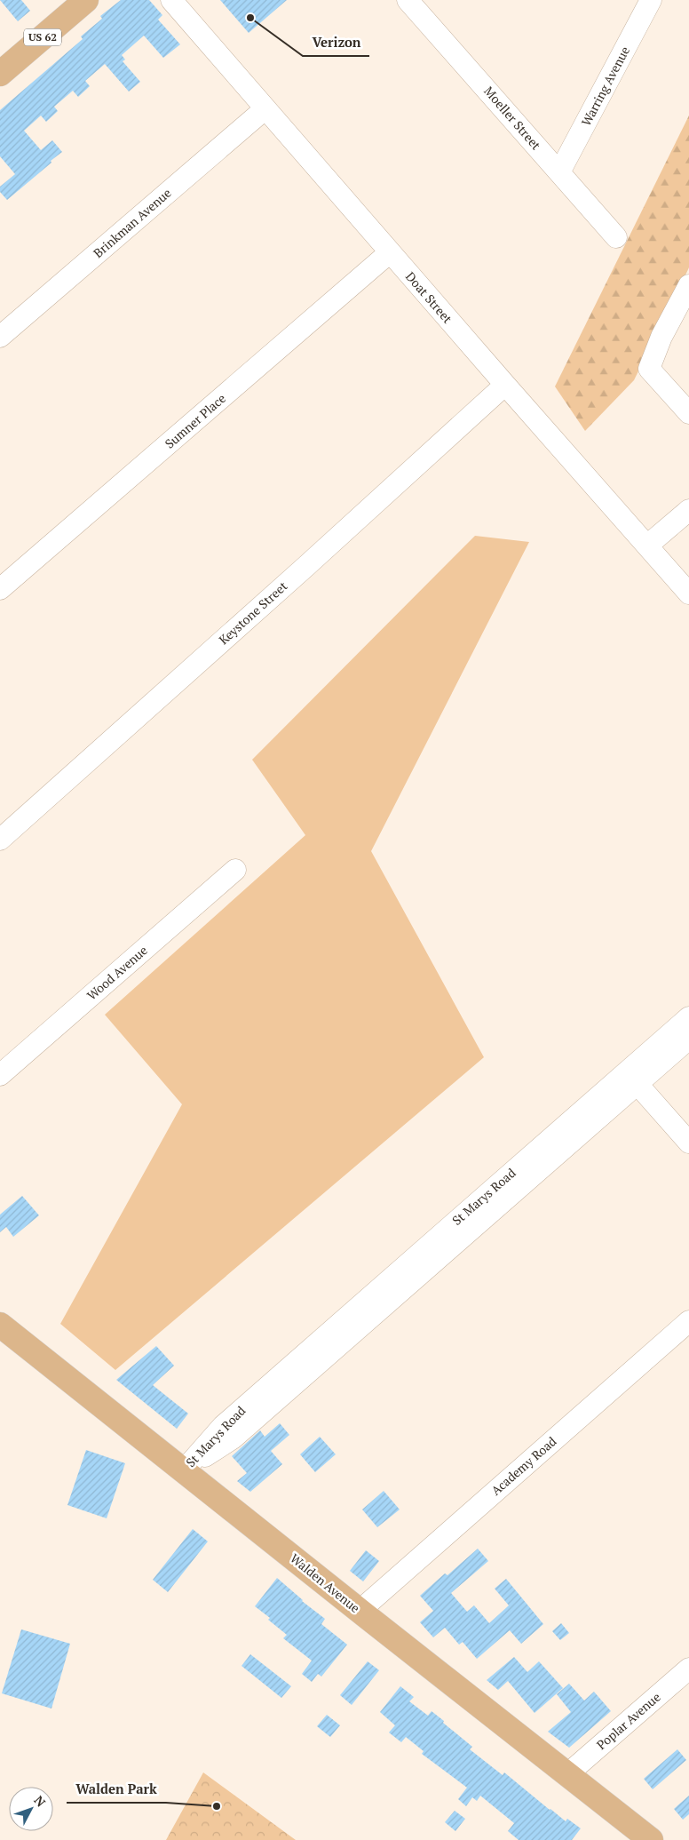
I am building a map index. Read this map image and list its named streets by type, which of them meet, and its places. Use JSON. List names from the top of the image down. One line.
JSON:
{"streets":{"main road":["US 62","Walden Avenue"],"street":["Warring Avenue","Moeller Street","Brinkman Avenue","Doat Street","Sumner Place","Keystone Street","Wood Avenue","St Marys Road","Academy Road","Poplar Avenue"]},"crossings":[["Warring Avenue","Moeller Street"],["Brinkman Avenue","Doat Street"],["Doat Street","Sumner Place"],["Doat Street","Keystone Street"],["St Marys Road","Walden Avenue"],["Academy Road","Walden Avenue"],["Walden Avenue","Poplar Avenue"]],"places":["Verizon","Walden Park"],"north":"top right"}
